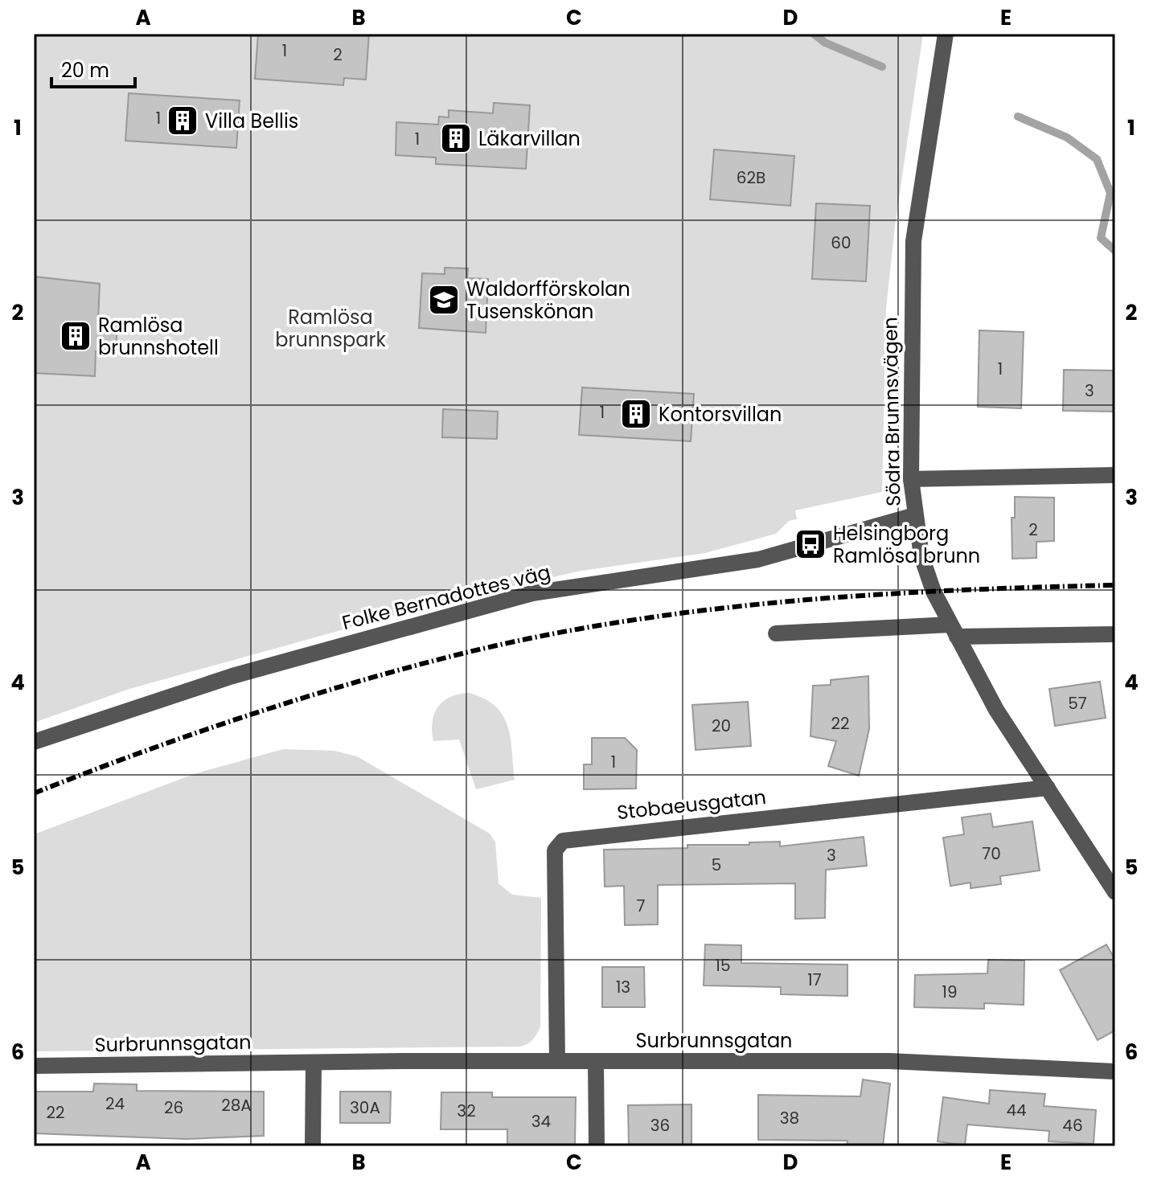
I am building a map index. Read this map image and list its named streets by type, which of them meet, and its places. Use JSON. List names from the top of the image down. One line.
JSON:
{"streets":{"street":["Södra Brunnsvägen","Folke Bernadottes väg","Stobaeusgatan","Surbrunnsgatan"]},"crossings":[["Södra Brunnsvägen","Folke Bernadottes väg"],["Södra Brunnsvägen","Stobaeusgatan"],["Stobaeusgatan","Surbrunnsgatan"]],"parks":["Ramlösa brunnspark"],"places":{"building":["Villa Bellis","Läkarvillan","Ramlösa brunnshotell","Kontorsvillan"],"school or university":["Waldorfförskolan Tusenskönan"],"bus stop":["Helsingborg Ramlösa brunn"]},"house_numbers":["1","2","1","1","62B","60","1","3","1","2","57","22","20","1","70","3","5","7","15","17","13","19","24","28A","26","30A","44","32","22","38","34","36","46"],"scale_bar":"20 m","grid":{"columns":["A","B","C","D","E"],"rows":["1","2","3","4","5","6"]}}
